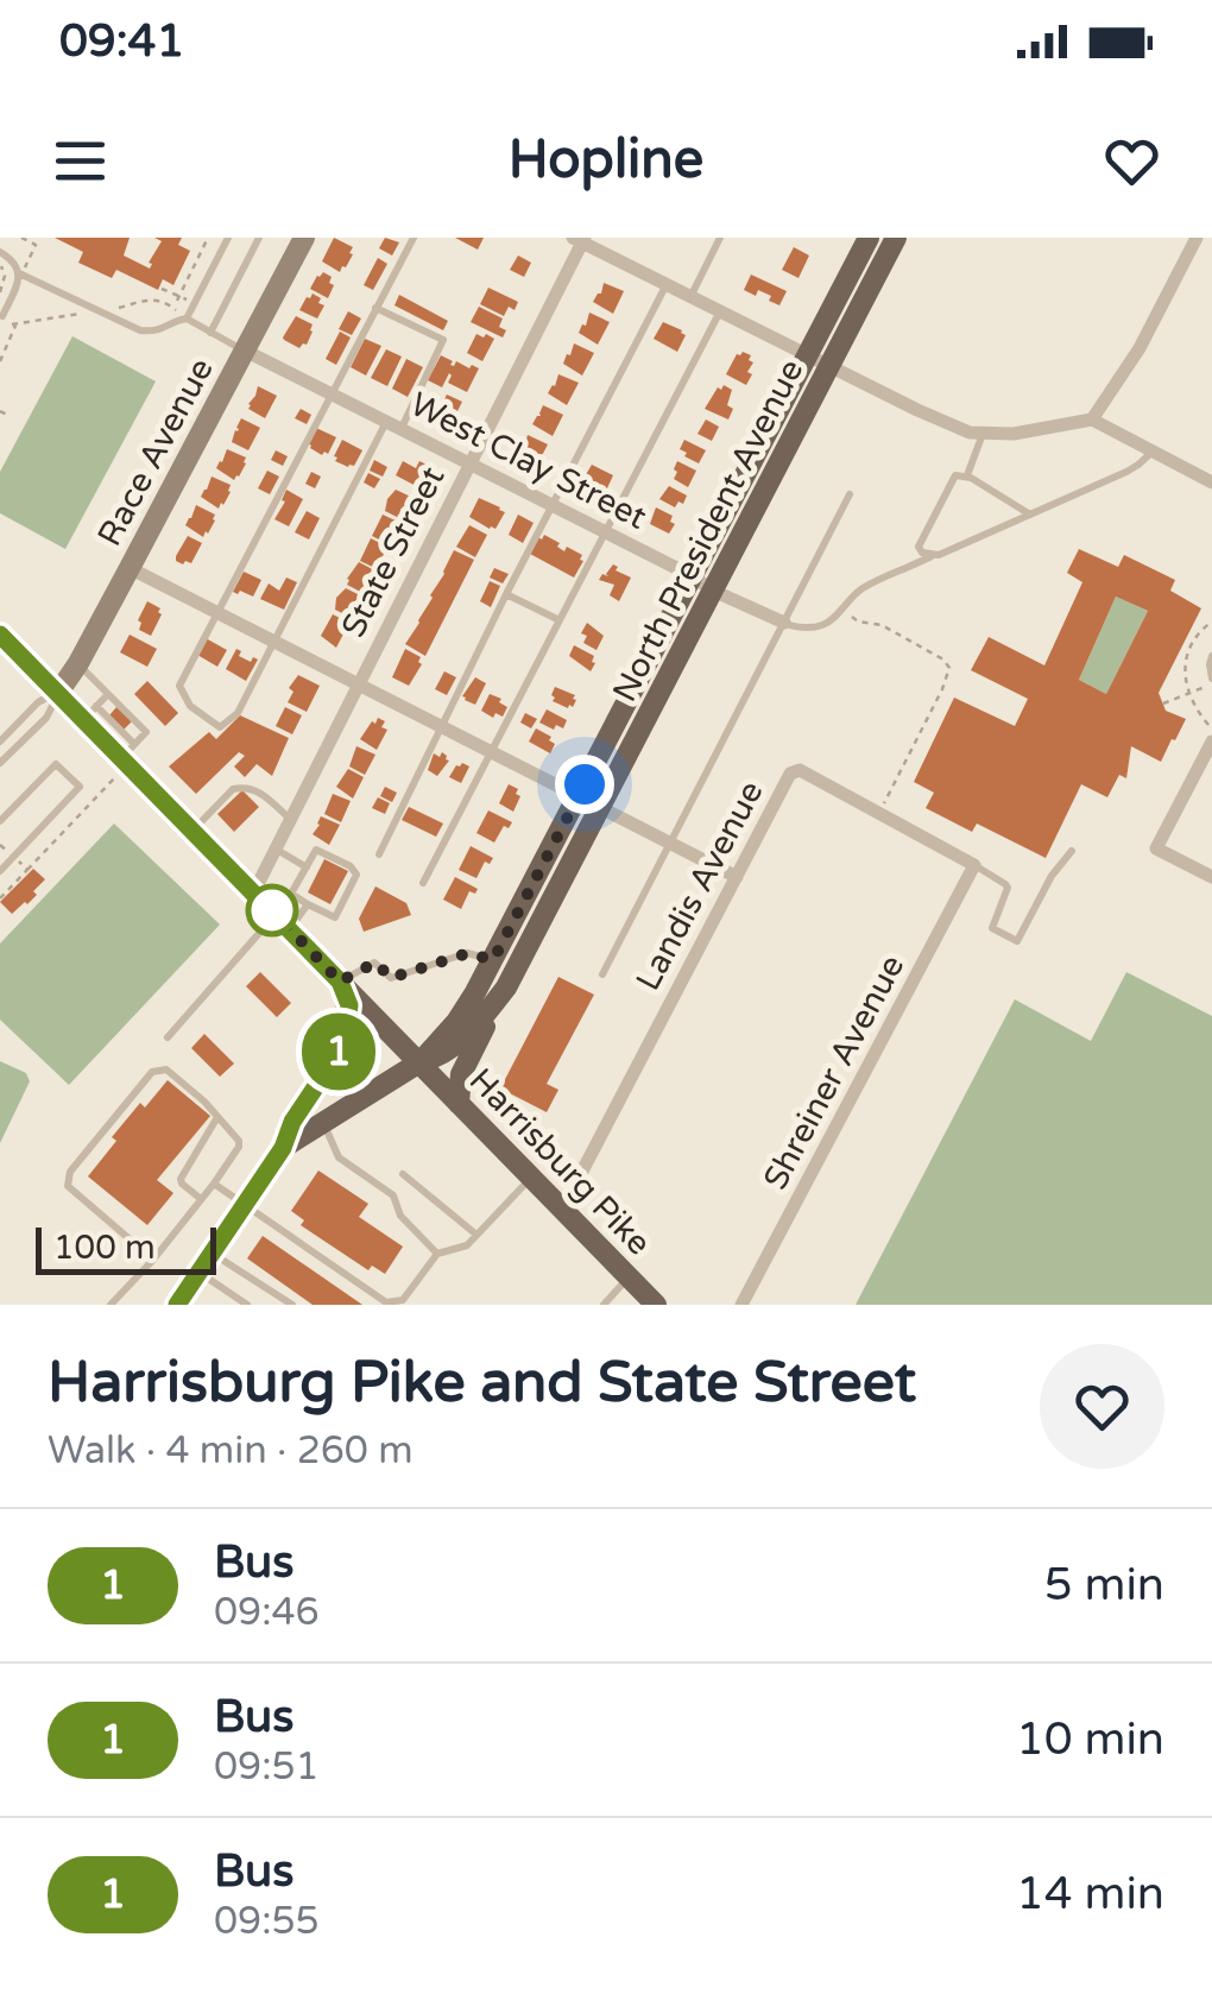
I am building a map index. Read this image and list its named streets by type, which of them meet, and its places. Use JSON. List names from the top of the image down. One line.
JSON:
{"streets":{"main road":["Race Avenue","North President Avenue","Harrisburg Pike"],"street":["West Clay Street","State Street","Landis Avenue","Shreiner Avenue"]},"crossings":[["Race Avenue","West Clay Street"],["Race Avenue","Harrisburg Pike"],["West Clay Street","North President Avenue"],["West Clay Street","State Street"],["North President Avenue","Harrisburg Pike"],["State Street","Harrisburg Pike"],["Landis Avenue","Shreiner Avenue"],["Landis Avenue","Harrisburg Pike"]],"lines":["bus line 1"],"scale_bar":"100 m","page":{"status":"09:41","header":"Hopline","on_map":"1","scale":"100 m","heading":["Harrisburg Pike and State Street","Walk · 4 min · 260 m"],"list":[{"mark":"1","name":"Bus","note":"09:46","value":"5 min"},{"mark":"1","name":"Bus","note":"09:51","value":"10 min"},{"mark":"1","name":"Bus","note":"09:55","value":"14 min"}]}}
